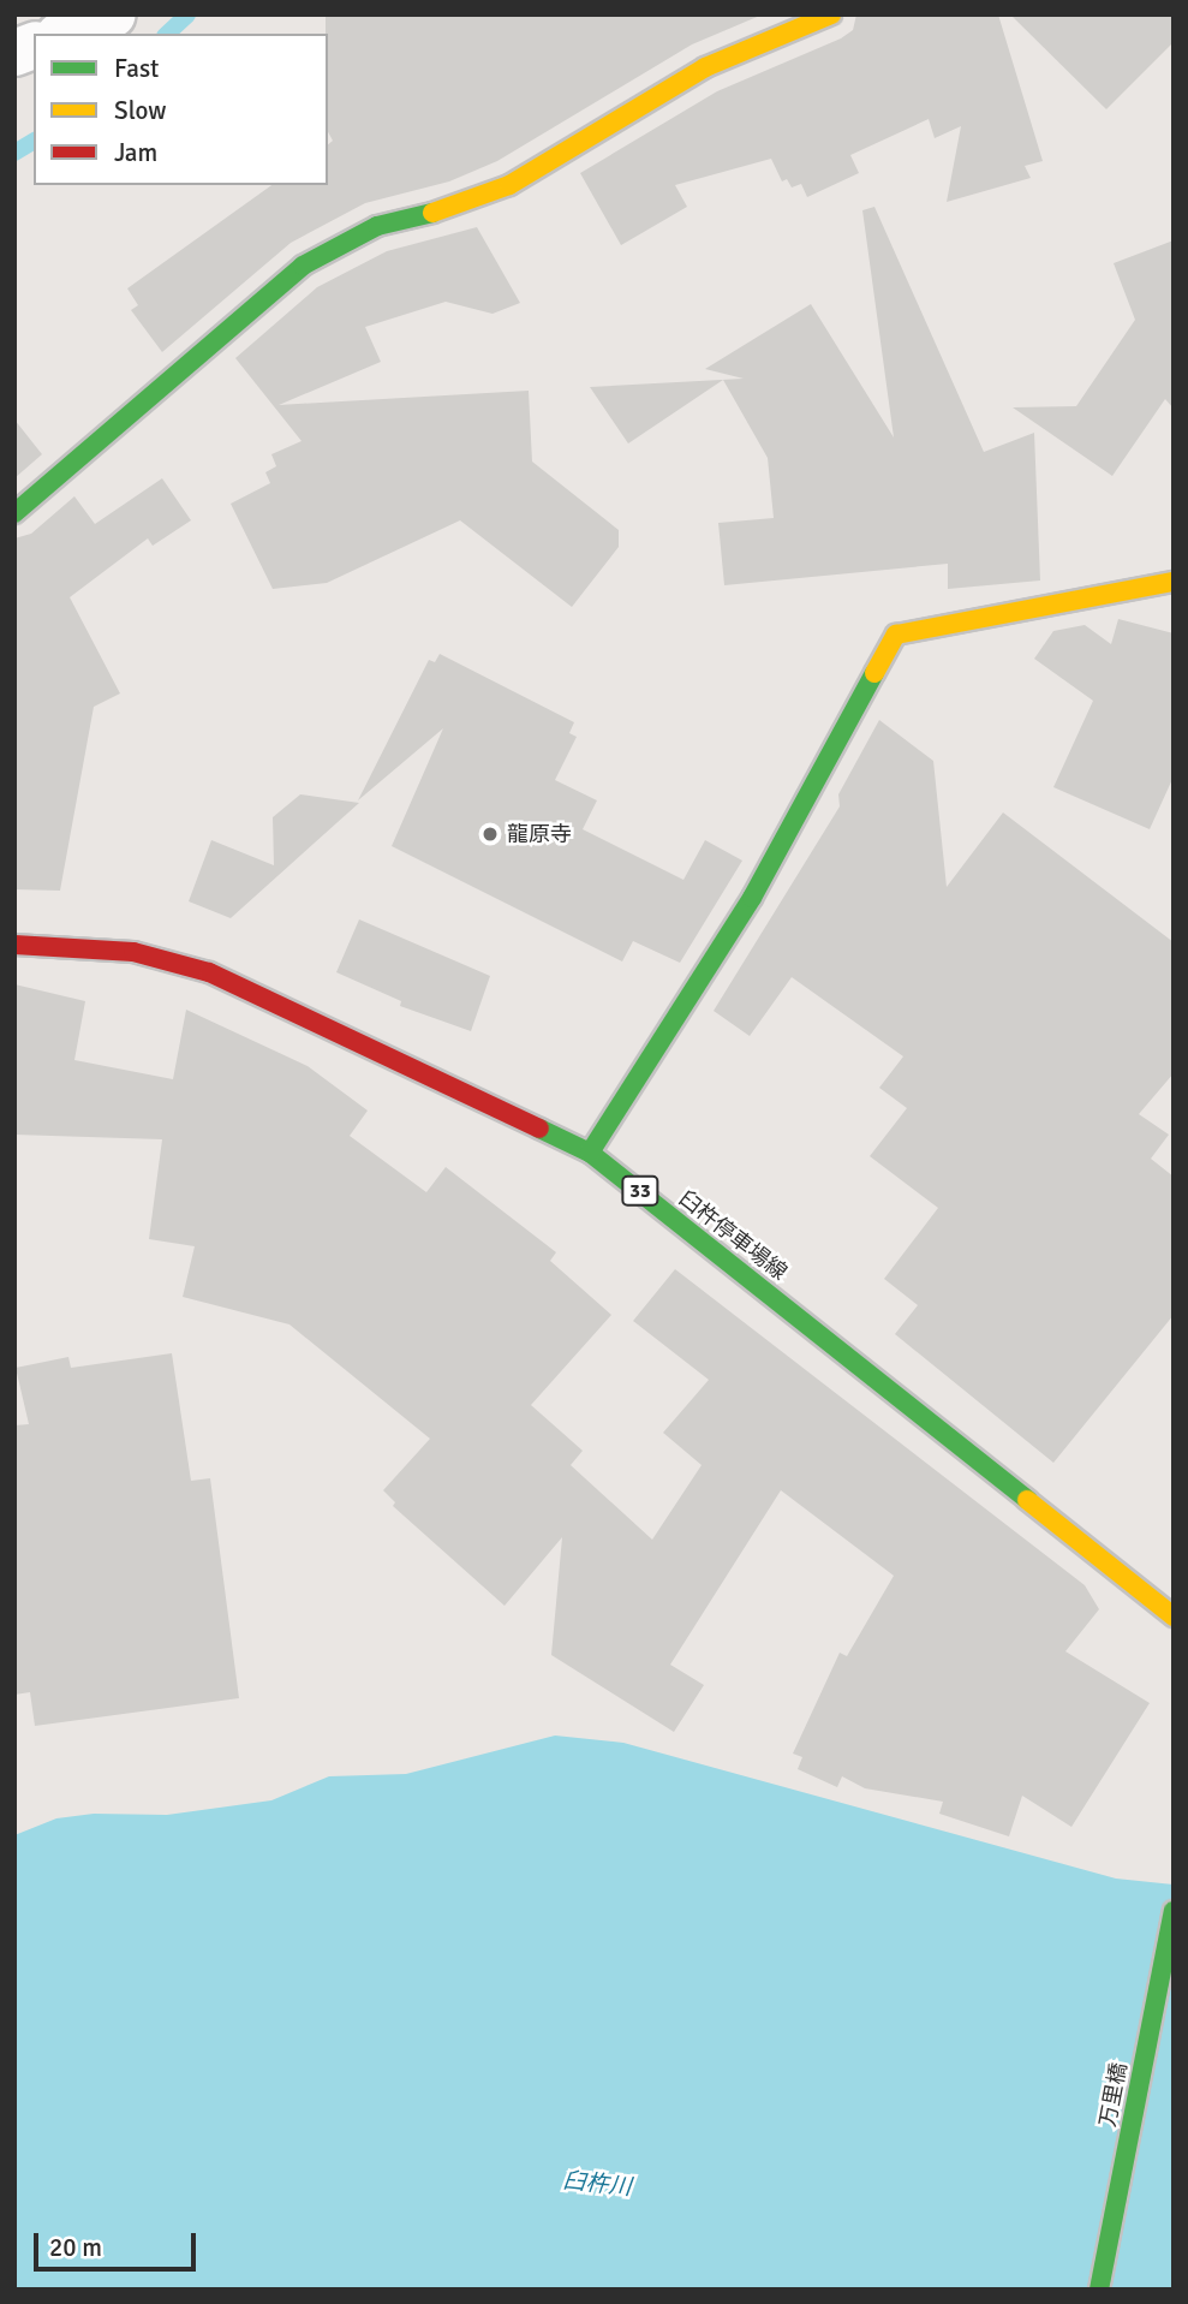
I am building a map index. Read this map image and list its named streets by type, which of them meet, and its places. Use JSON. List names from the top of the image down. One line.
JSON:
{"streets":{"street":["33","臼杵停車場線","万里橋"]},"water":["臼杵川"],"places":["龍原寺"],"legend":["Fast","Slow","Jam"],"scale_bar":"20 m"}
